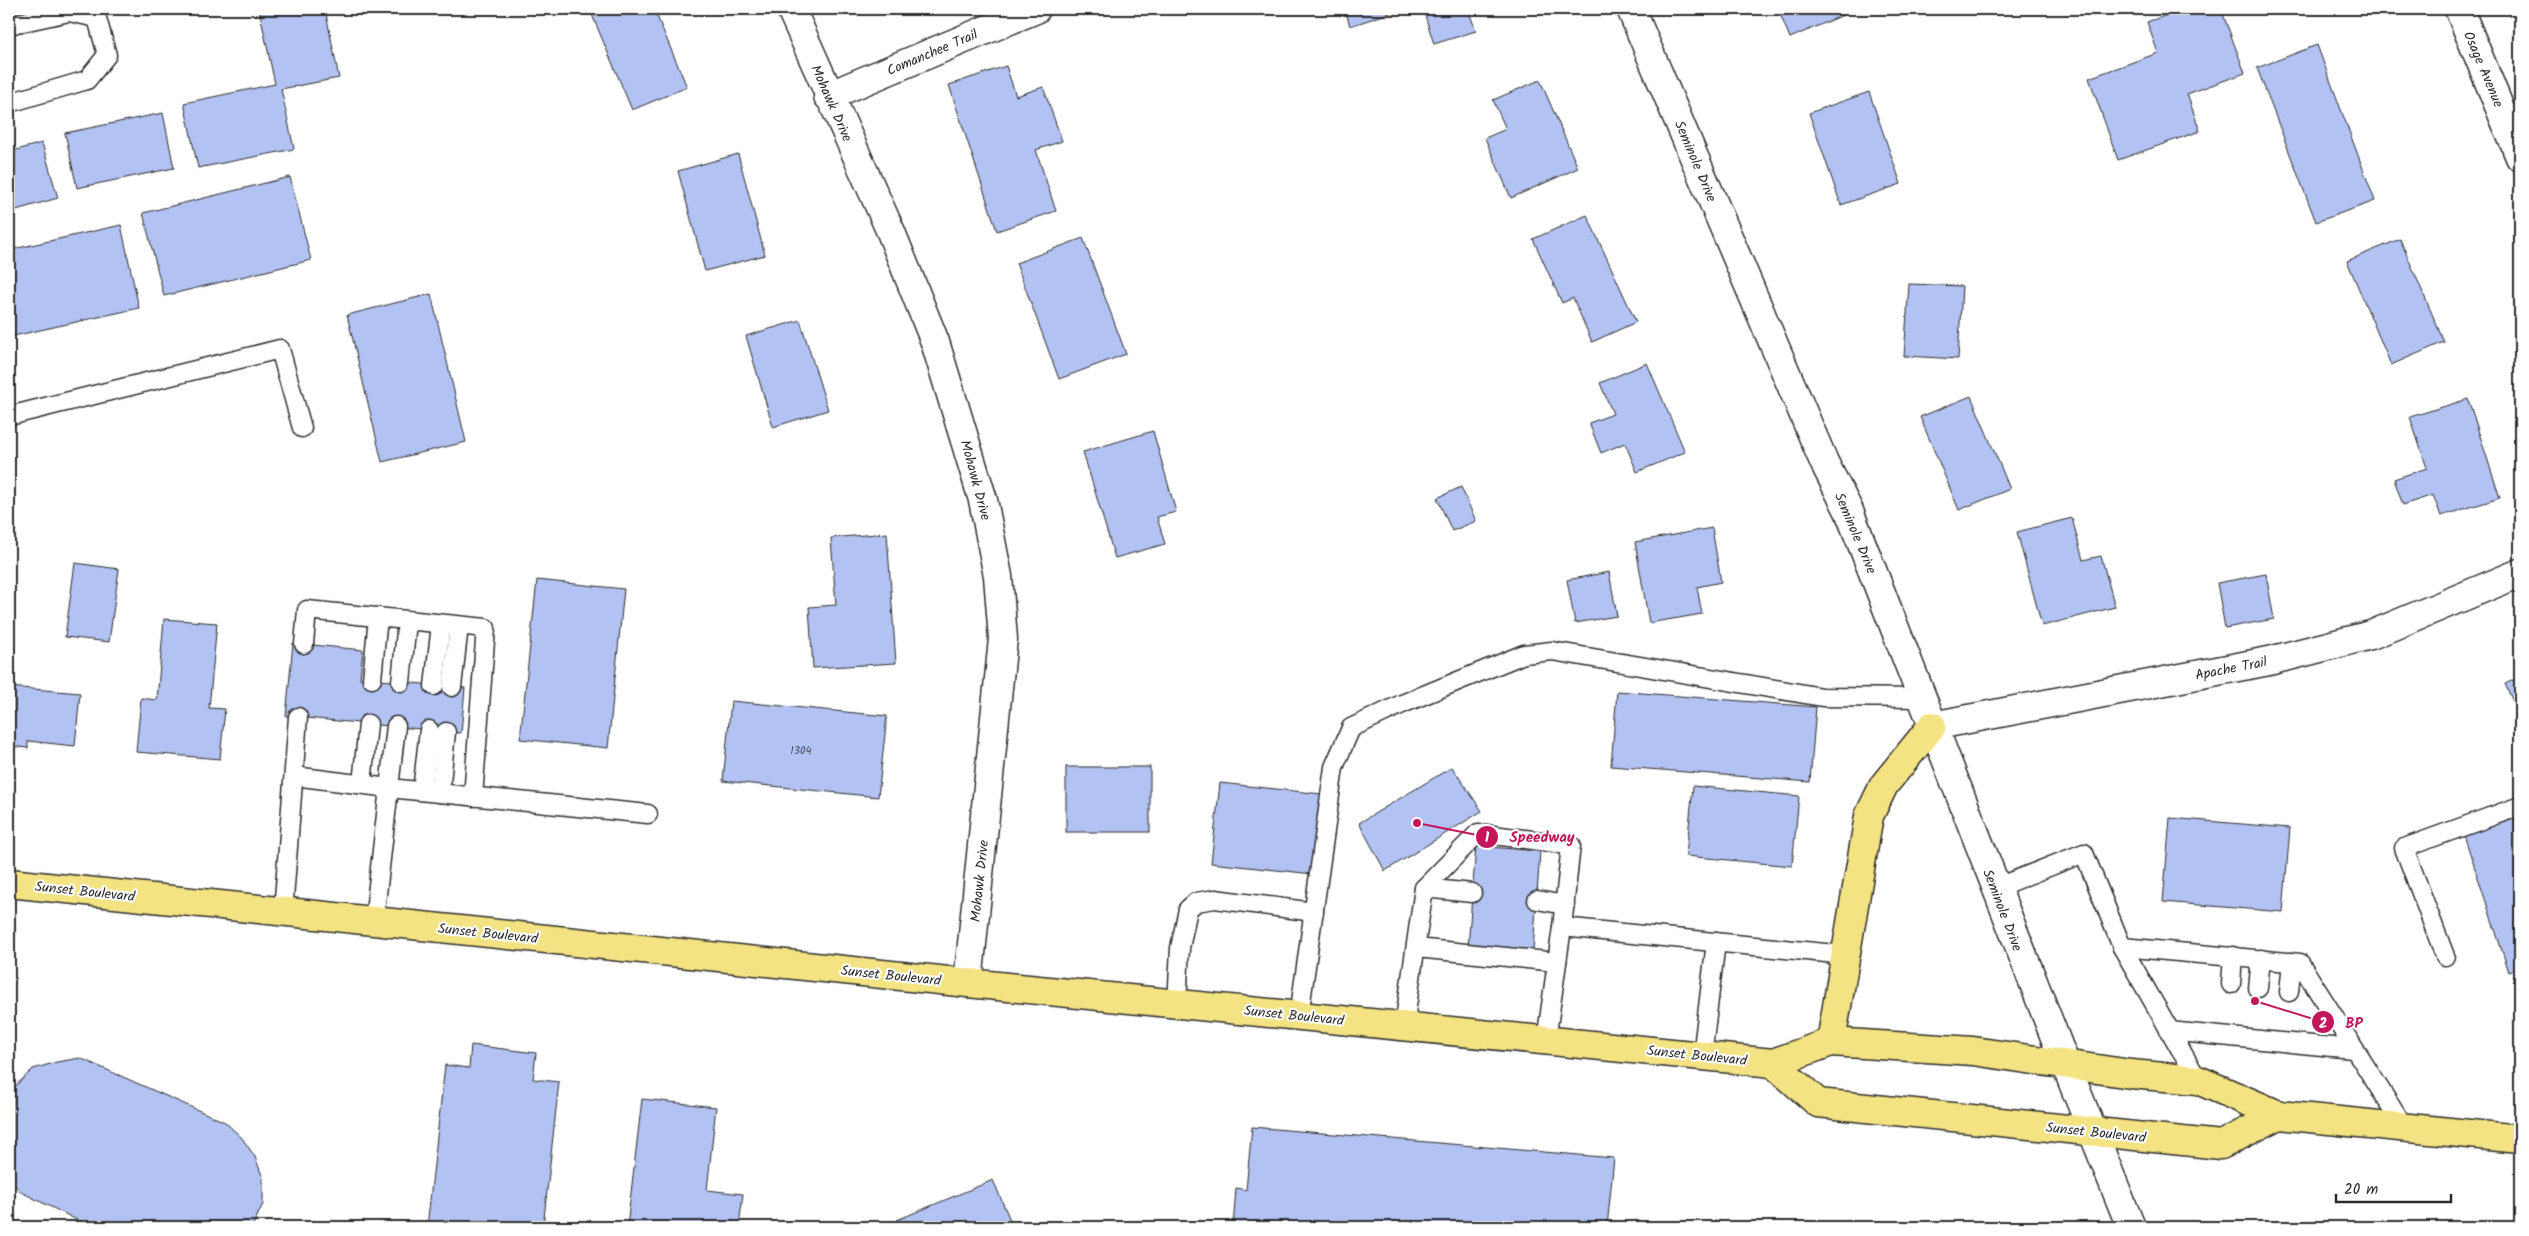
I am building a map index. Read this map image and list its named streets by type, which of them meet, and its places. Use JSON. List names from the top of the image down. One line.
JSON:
{"streets":{"main road":["Sunset Boulevard"],"street":["Comanchee Trail","Osage Avenue","Mohawk Drive","Seminole Drive","Apache Trail"]},"crossings":[["Comanchee Trail","Mohawk Drive"],["Mohawk Drive","Sunset Boulevard"],["Seminole Drive","Apache Trail"],["Seminole Drive","Sunset Boulevard"]],"places":["Speedway","BP"],"house_numbers":["1304"],"scale_bar":"20 m"}
